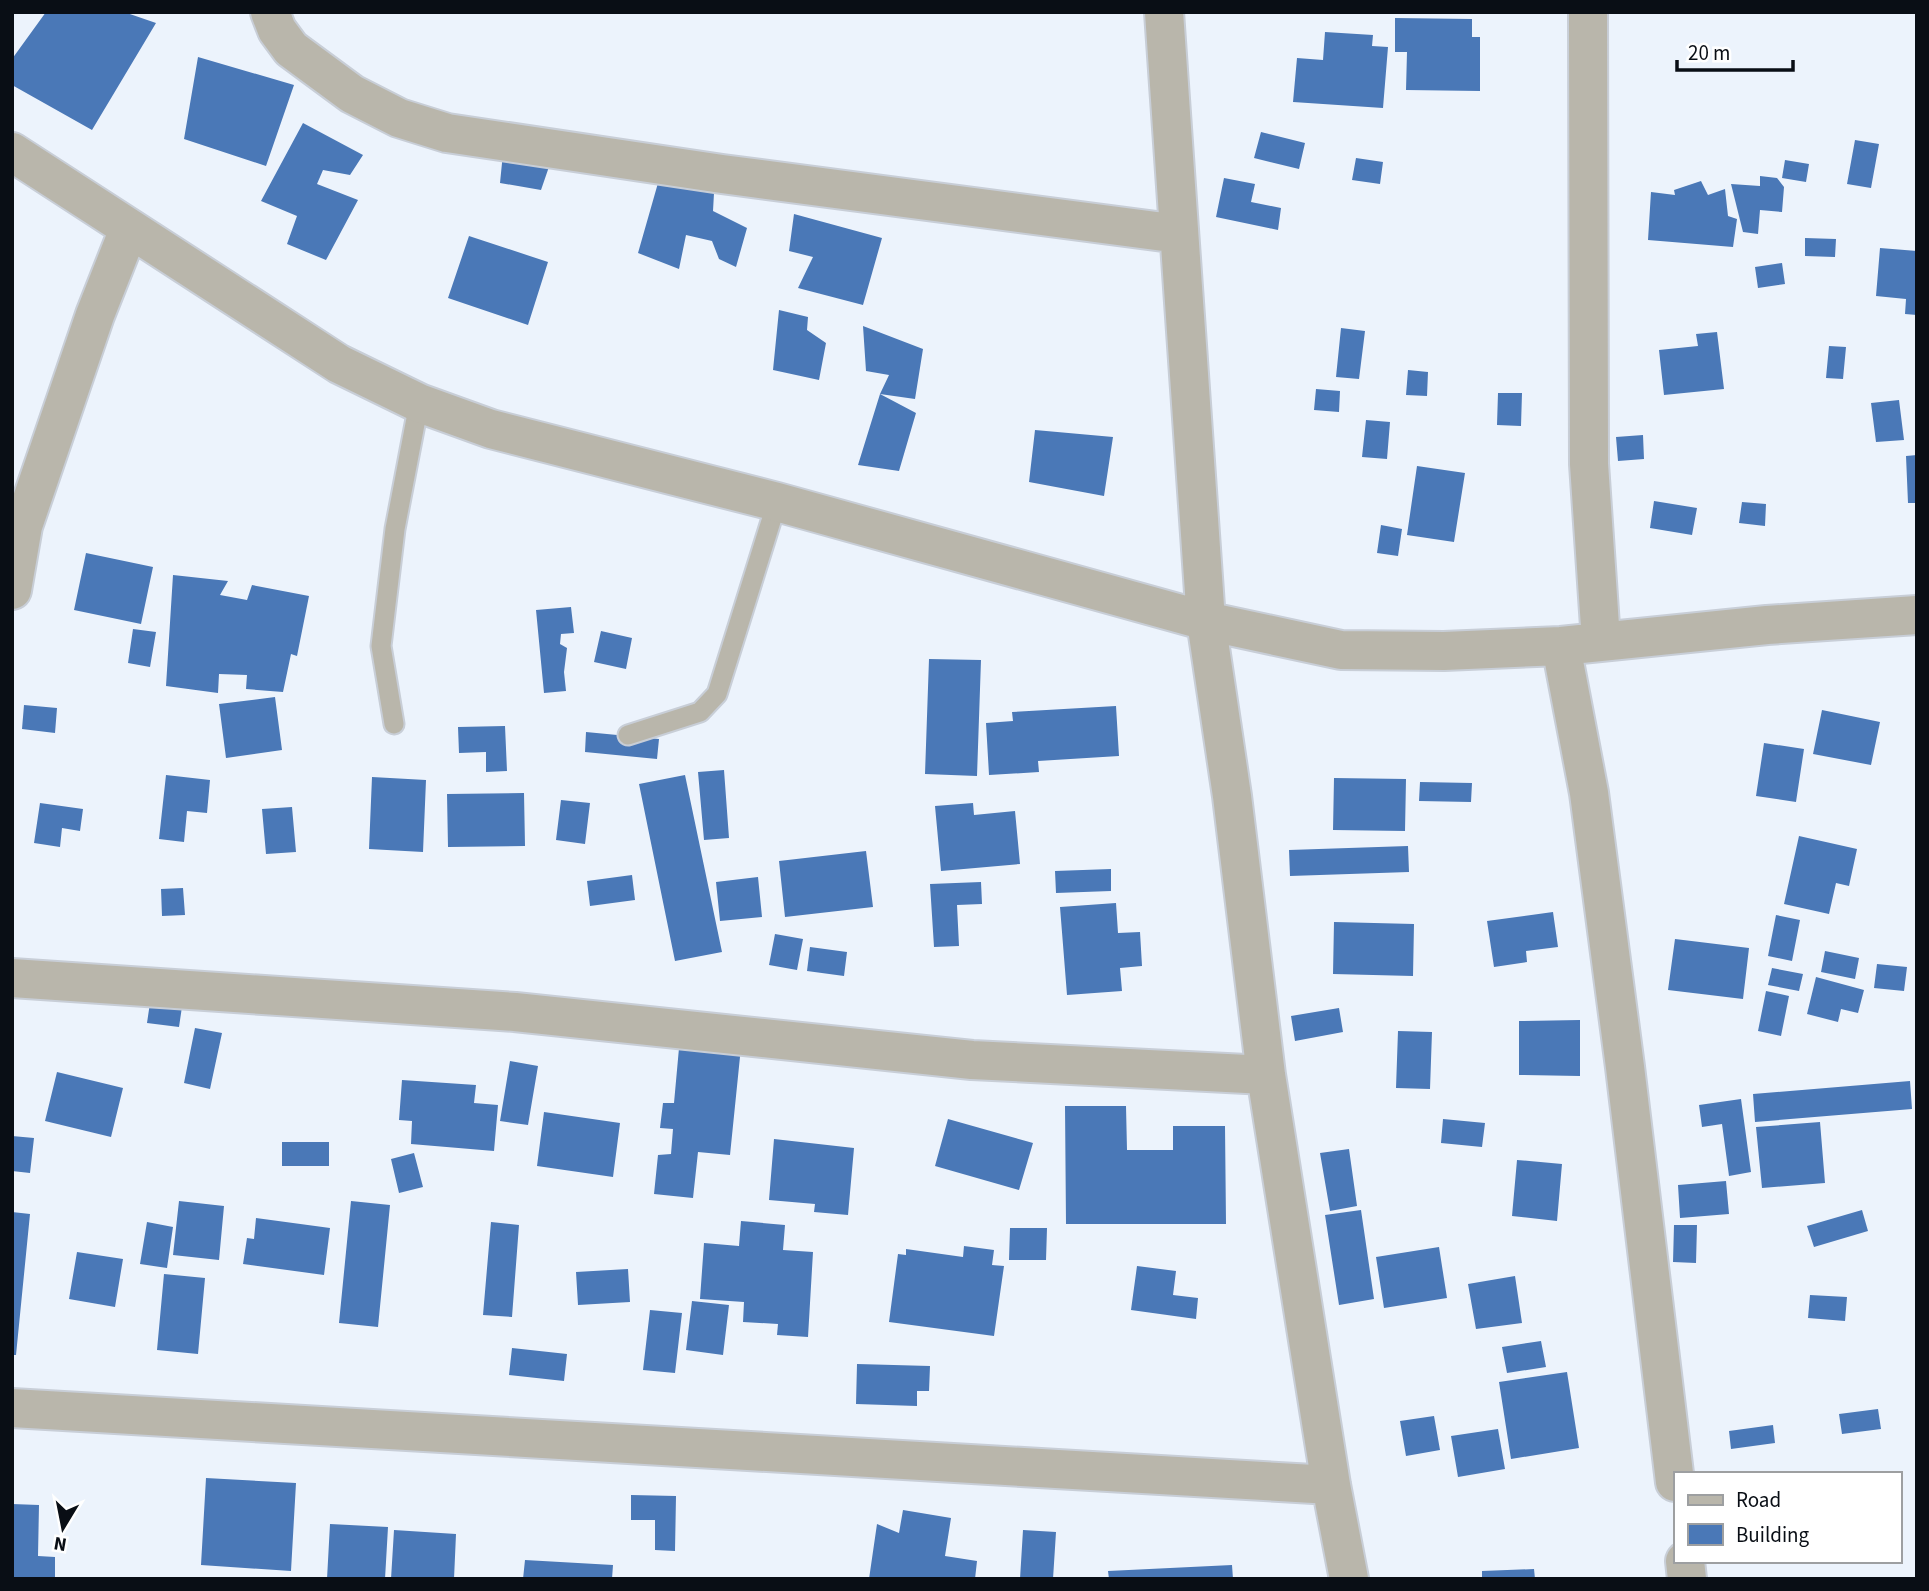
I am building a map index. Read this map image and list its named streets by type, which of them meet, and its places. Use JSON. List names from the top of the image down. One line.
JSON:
{"legend":["Road","Building"],"scale_bar":"20 m","north":"bottom"}
